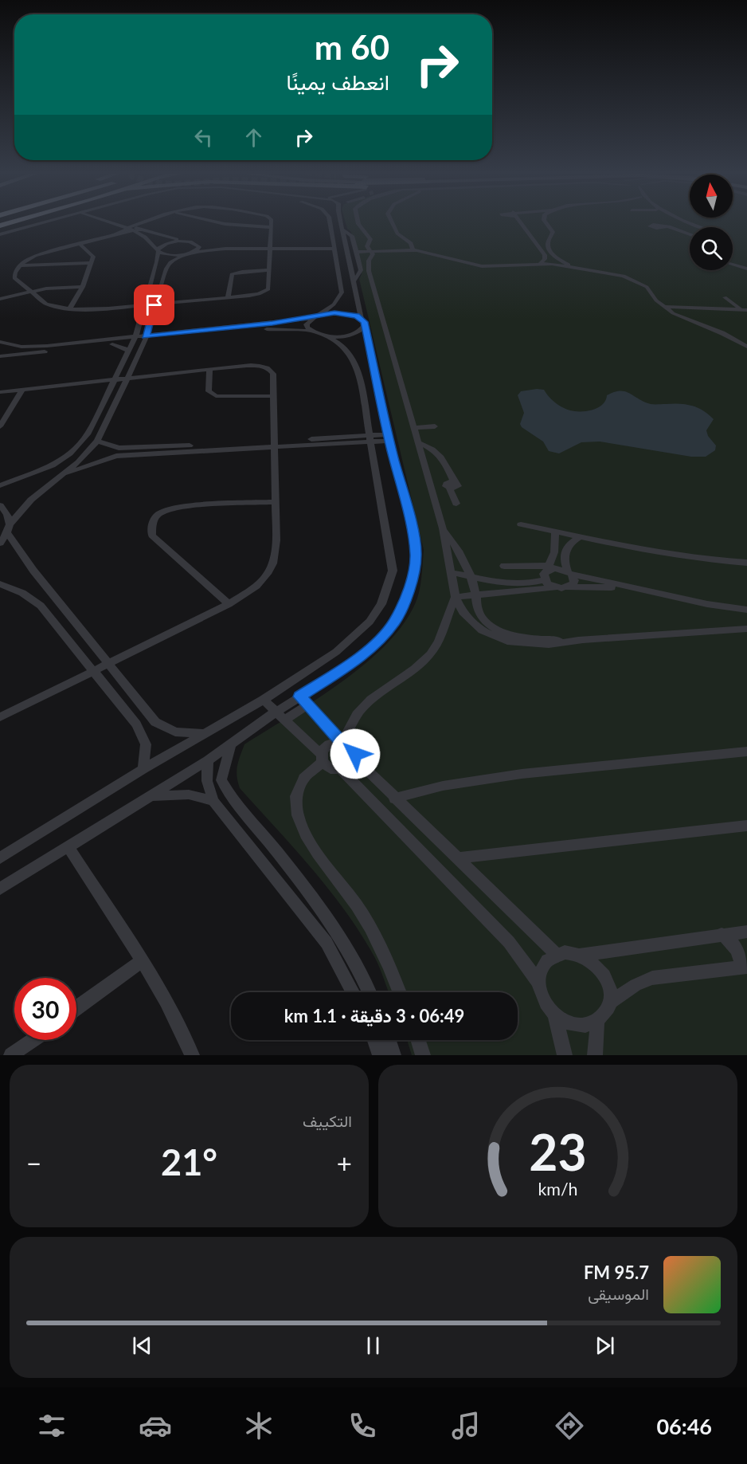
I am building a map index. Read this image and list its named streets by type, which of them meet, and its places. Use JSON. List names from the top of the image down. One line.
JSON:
{"north":"top","page":{"turn":["60 m","انعطف يمينًا"],"limit":"30","trip":"06:49 · 3 دقيقة · 1.1 km","tile":"التكييف","heat":["−","21°","+"],"song":["95.7 FM","الموسيقى"],"tabs":"06:46","gauge":["23","km/h"]}}
